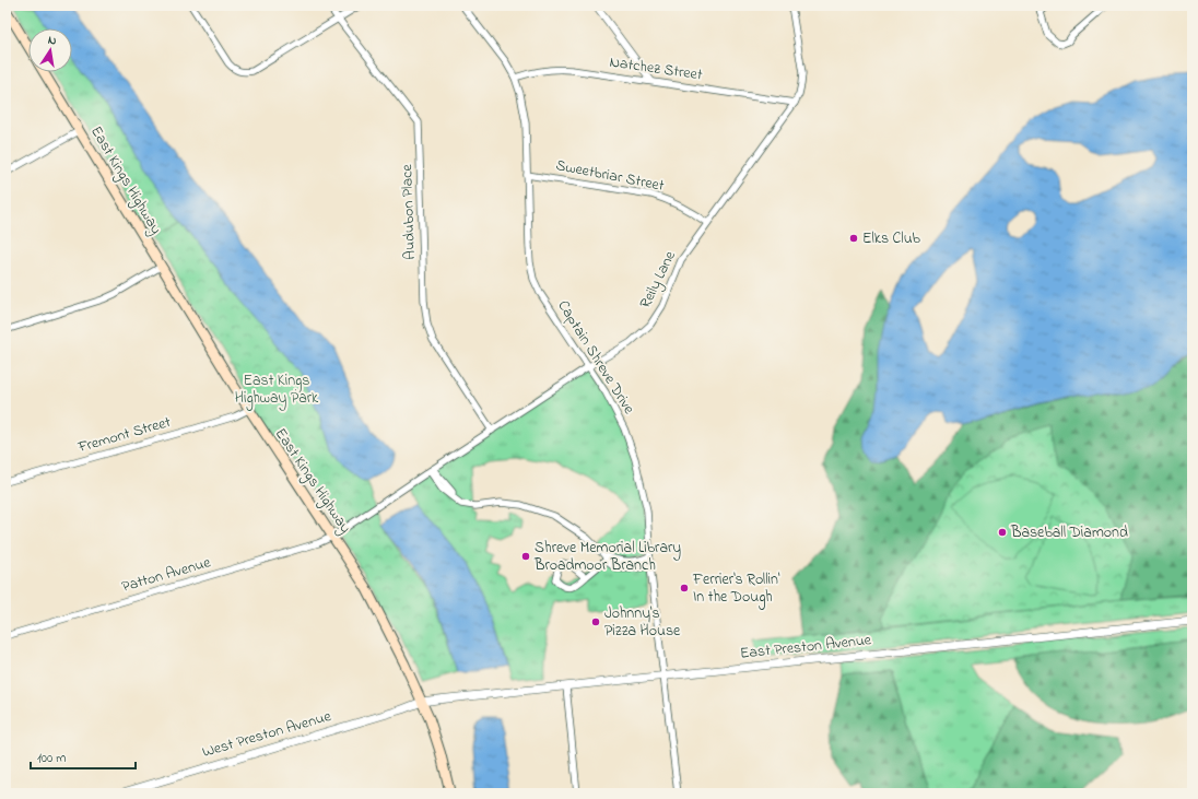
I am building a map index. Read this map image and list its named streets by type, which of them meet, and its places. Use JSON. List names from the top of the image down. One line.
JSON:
{"streets":{"main road":["East Kings Highway"],"street":["Natchez Street","Sweetbriar Street","Audubon Place","Reily Lane","Captain Shreve Drive","Fremont Street","Patton Avenue","East Preston Avenue","West Preston Avenue"]},"crossings":[["Natchez Street","Reily Lane"],["Natchez Street","Captain Shreve Drive"],["Sweetbriar Street","Reily Lane"],["Sweetbriar Street","Captain Shreve Drive"],["East Kings Highway","Reily Lane"],["East Kings Highway","Fremont Street"],["East Kings Highway","Patton Avenue"],["East Kings Highway","East Preston Avenue"],["East Kings Highway","West Preston Avenue"],["Audubon Place","Reily Lane"],["Reily Lane","Captain Shreve Drive"],["Reily Lane","Patton Avenue"],["Captain Shreve Drive","East Preston Avenue"],["East Preston Avenue","West Preston Avenue"]],"parks":["East Kings Highway Park"],"places":["Elks Club","Baseball Diamond","Shreve Memorial Library Broadmoor Branch","Ferrier's Rollin' In the Dough","Johnny's Pizza House"],"scale_bar":"100 m","north":"top"}
